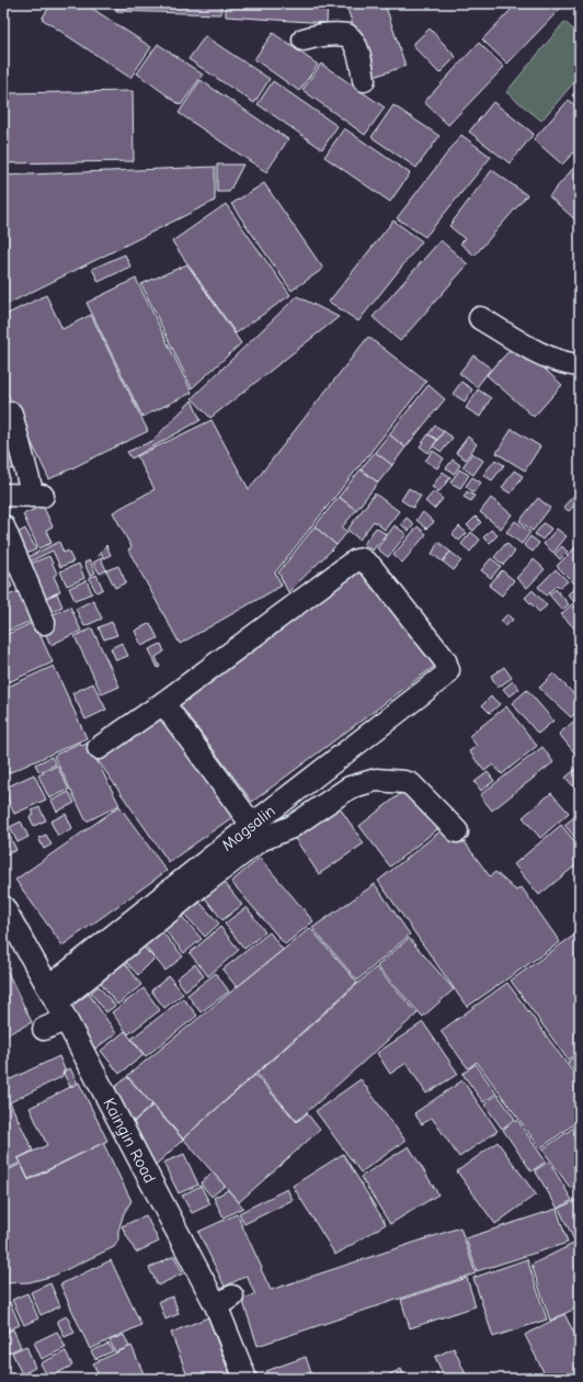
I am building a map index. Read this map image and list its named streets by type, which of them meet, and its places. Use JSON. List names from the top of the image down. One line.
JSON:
{"streets":{"street":["Magsalin","Kaingin Road"]},"crossings":[["Magsalin","Kaingin Road"]]}
